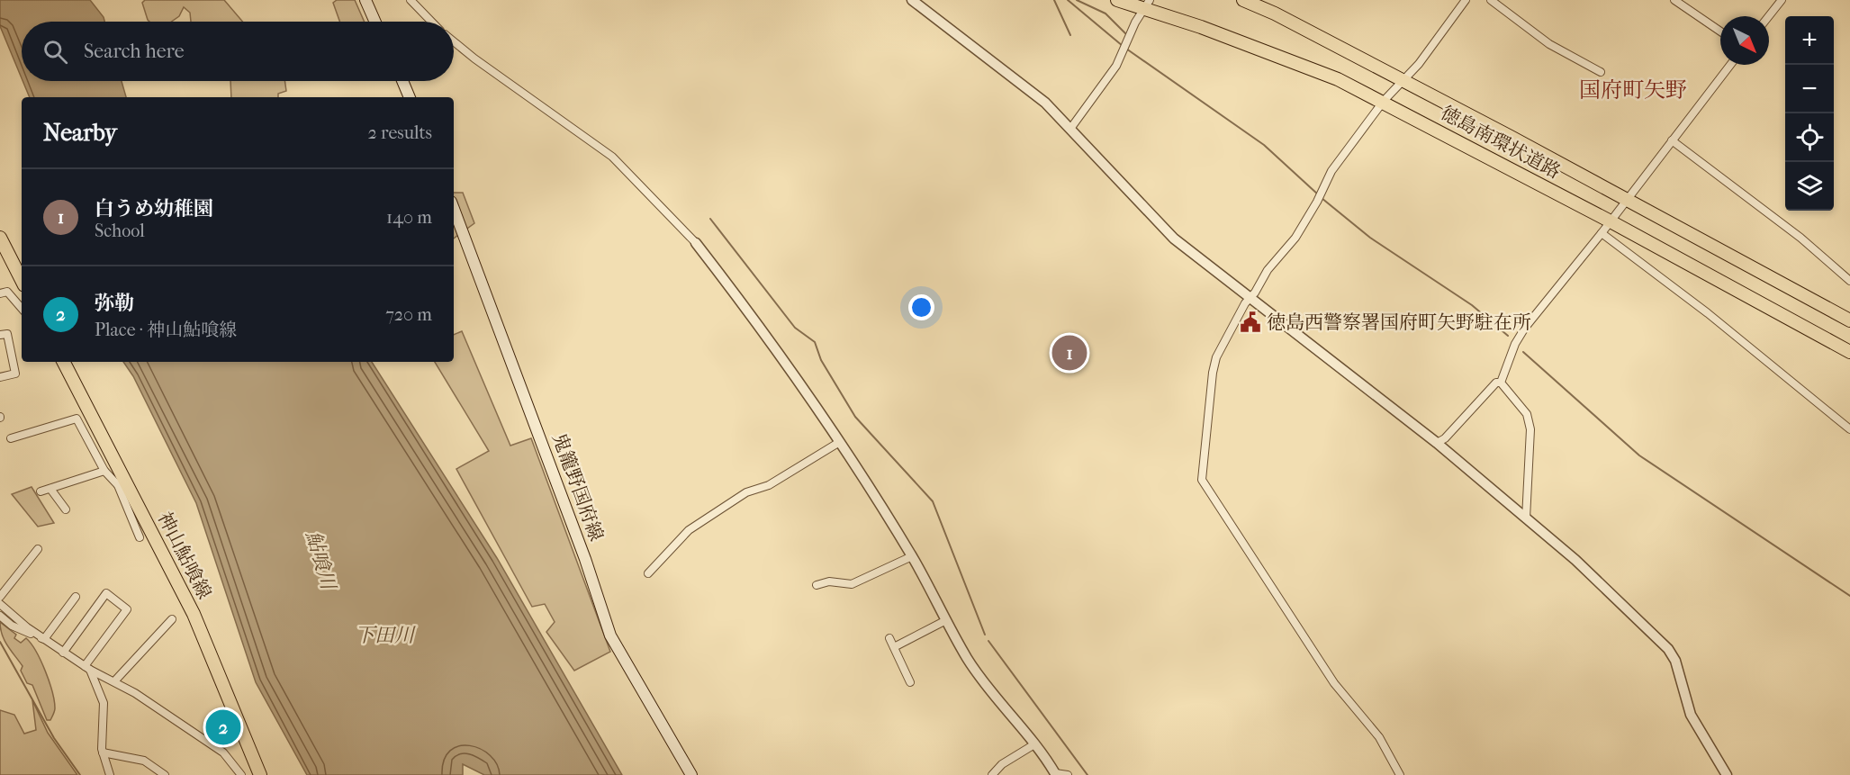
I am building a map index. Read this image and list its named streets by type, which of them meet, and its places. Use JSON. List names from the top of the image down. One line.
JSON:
{"streets":{"main road":["徳島南環状道路","鬼籠野国府線","神山鮎喰線"]},"districts":["国府町矢野"],"water":["鮎喰川","下田川"],"places":{"public building":["徳島西警察署国府町矢野駐在所"]},"north":"bottom right","page":{"map_buttons":["+","−"],"search":"Search here","heading":["Nearby","2 results"],"list":[{"mark":"1","name":"白うめ幼稚園","note":"School","value":"140 m"},{"mark":"2","name":"弥勒","note":"Place · 神山鮎喰線","value":"720 m"}],"pins":["1","2"]}}
